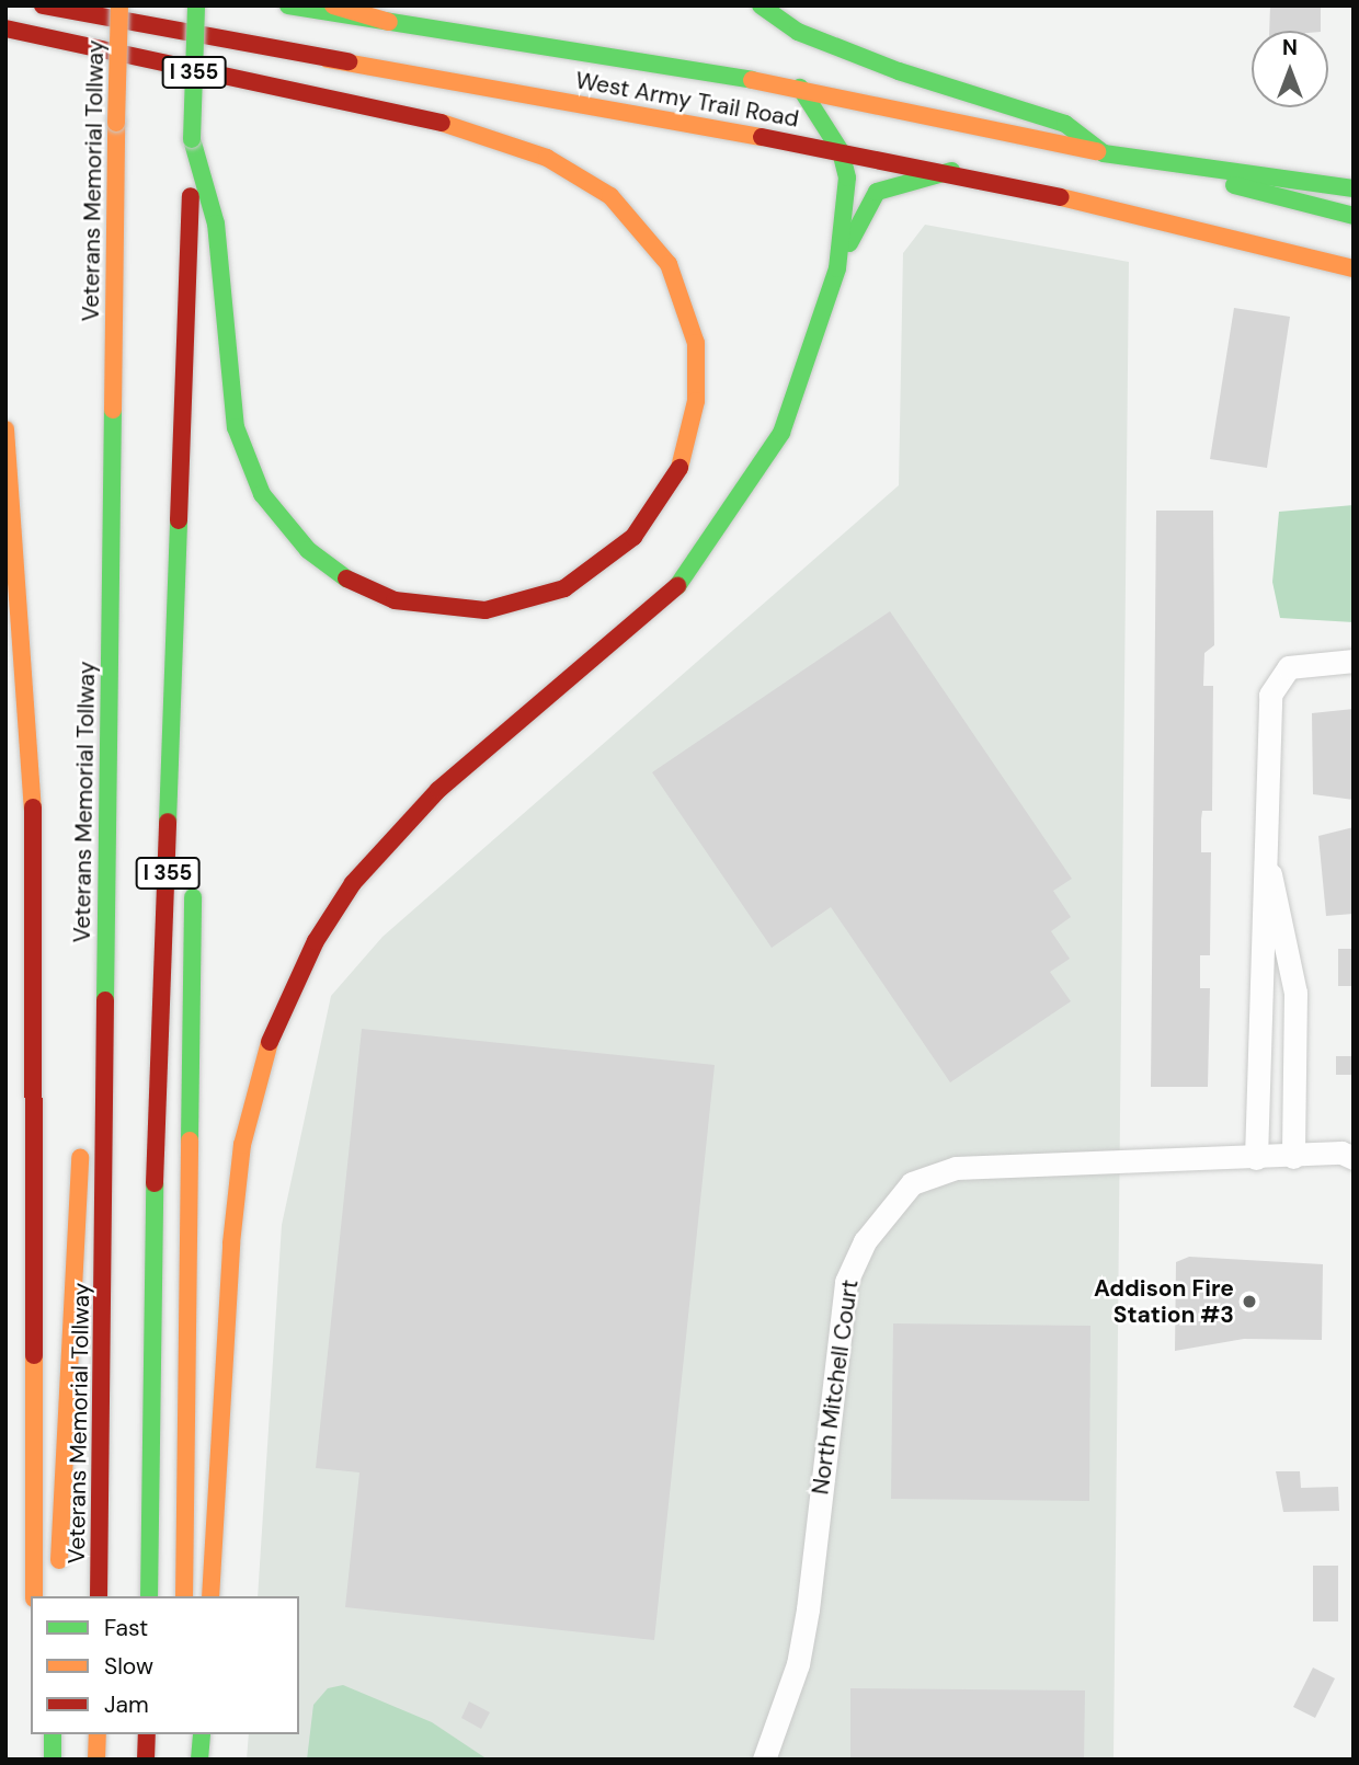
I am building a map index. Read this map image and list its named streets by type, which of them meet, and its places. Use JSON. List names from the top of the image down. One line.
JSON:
{"streets":{"main road":["I 355","West Army Trail Road","Veterans Memorial Tollway"],"street":["North Mitchell Court"]},"places":["Addison Fire Station #3"],"legend":["Fast","Slow","Jam"],"north":"top"}
